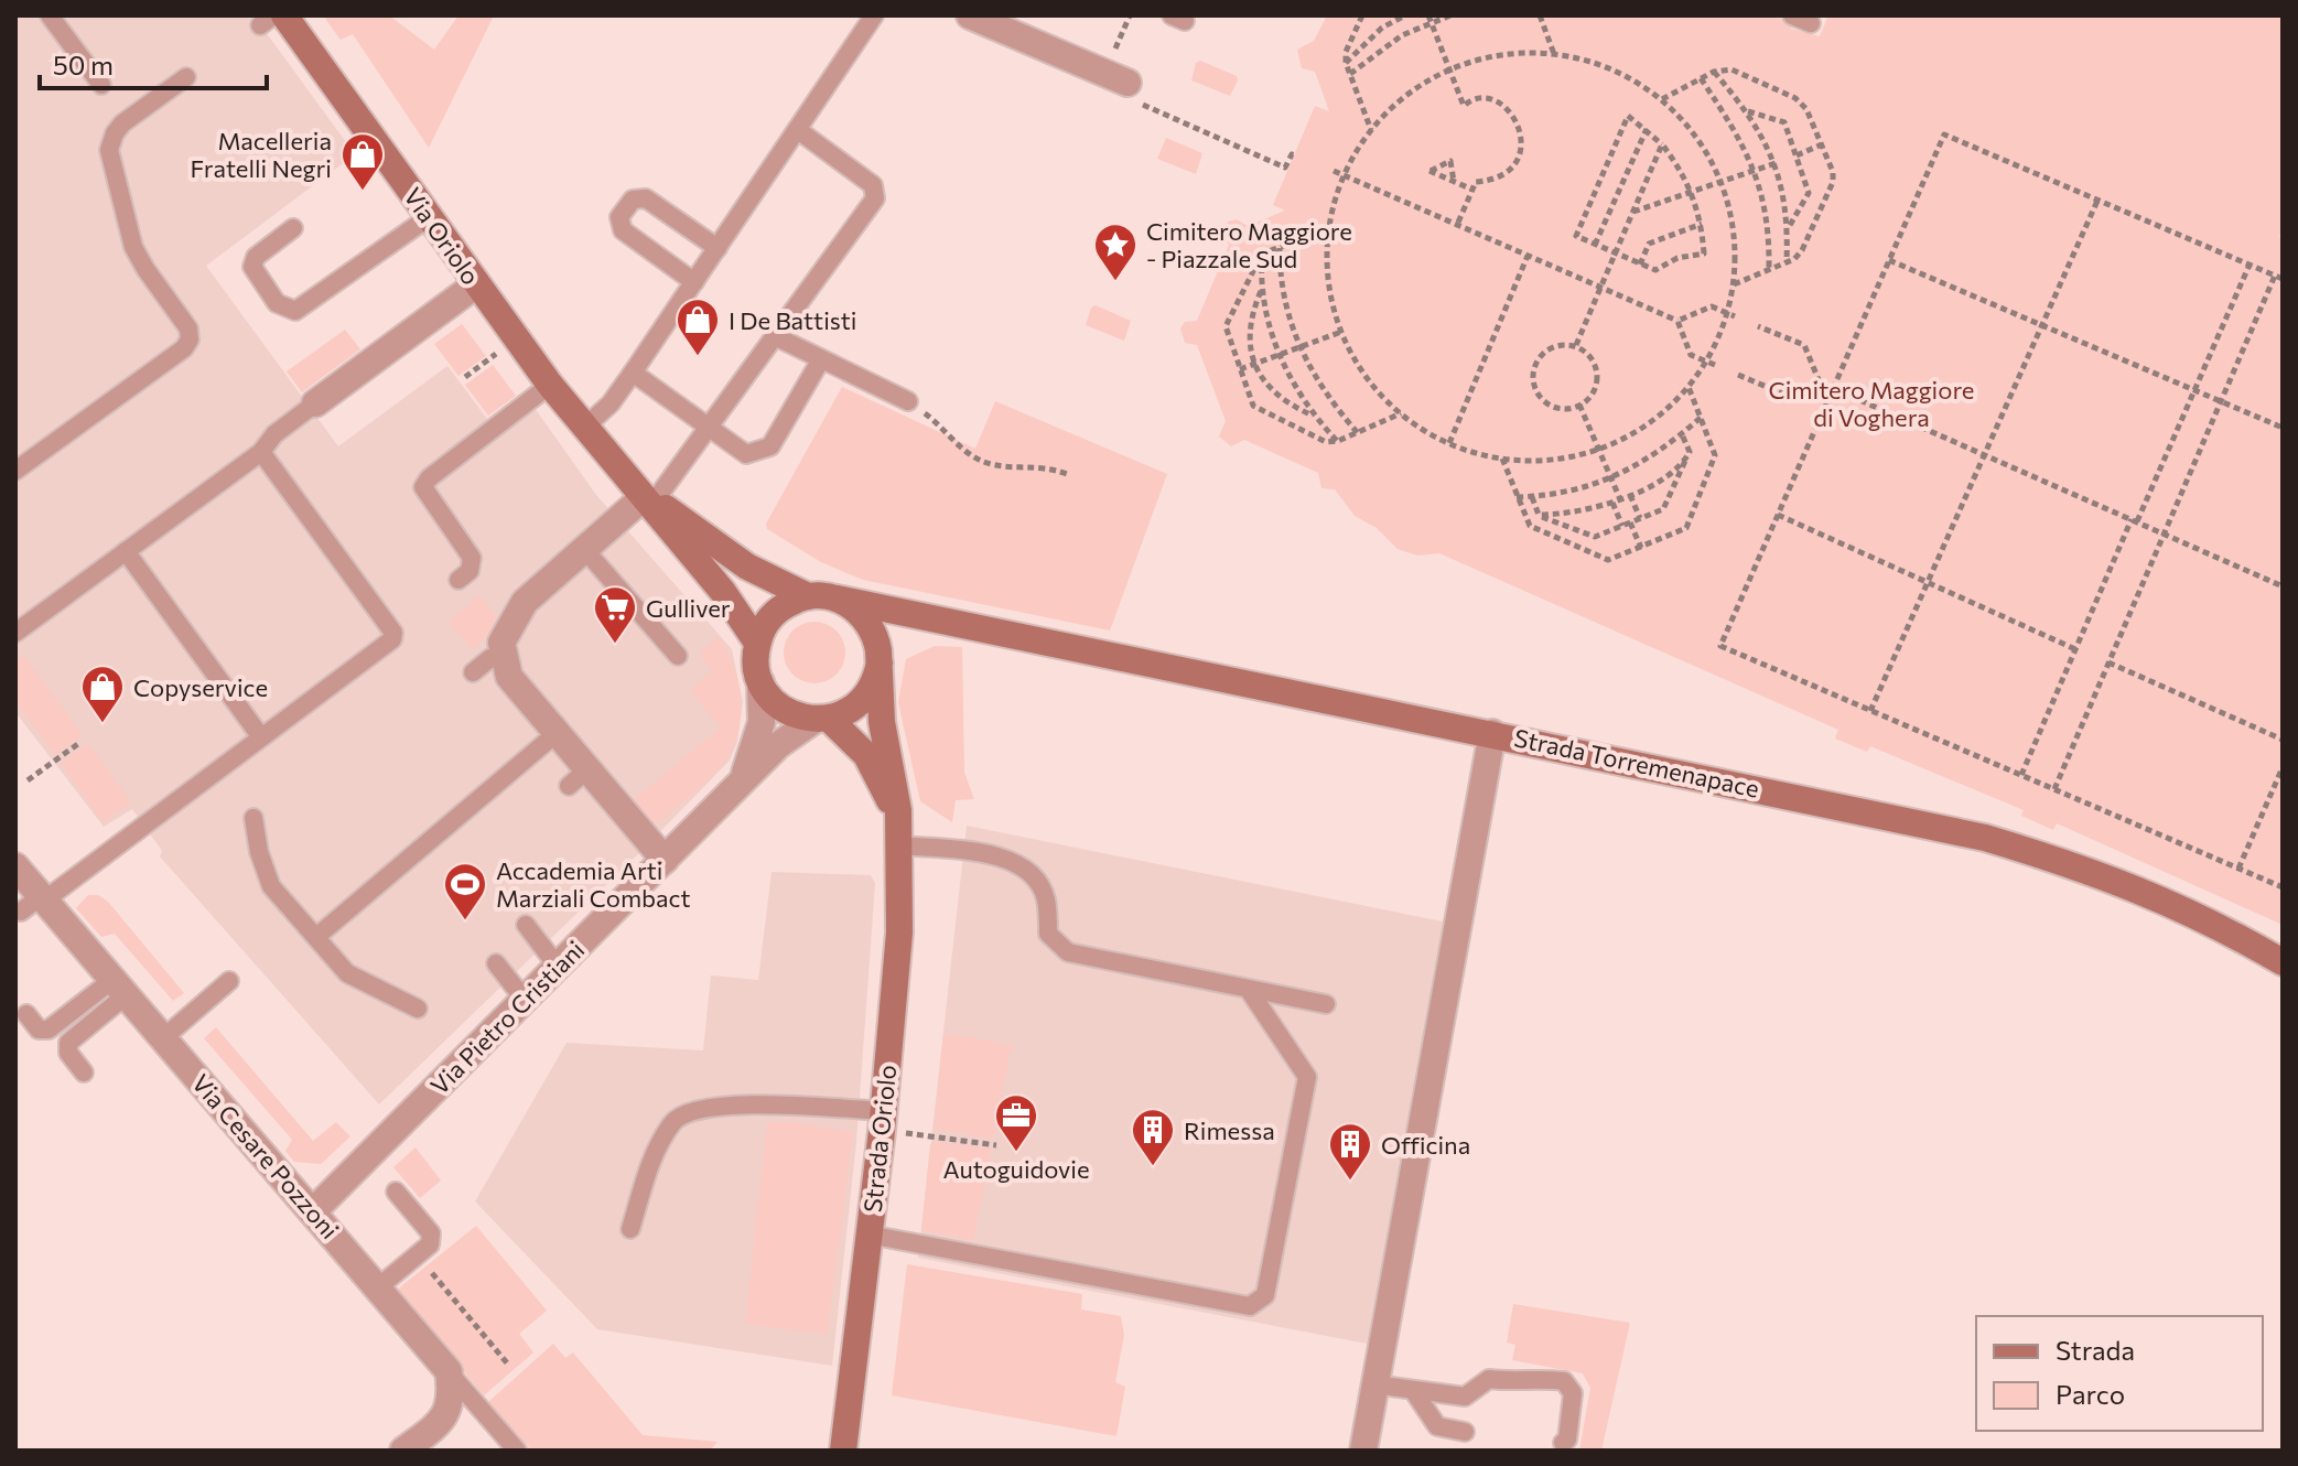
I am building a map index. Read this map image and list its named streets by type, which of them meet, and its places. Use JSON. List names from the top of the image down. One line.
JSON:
{"streets":{"street":["Via Oriolo","Strada Torremenapace","Via Pietro Cristiani","Strada Oriolo","Via Cesare Pozzoni"]},"crossings":[["Via Oriolo","Strada Torremenapace"],["Via Oriolo","Via Pietro Cristiani"],["Strada Torremenapace","Via Pietro Cristiani"],["Via Pietro Cristiani","Via Cesare Pozzoni"]],"parks":["Cimitero Maggiore di Voghera"],"places":{"shop":["Macelleria Fratelli Negri","I De Battisti","Copyservice"],"place":["Cimitero Maggiore - Piazzale Sud"],"supermarket":["Gulliver"],"sports":["Accademia Arti Marziali Combact"],"office":["Autoguidovie"],"building":["Rimessa","Officina"]},"legend":["Strada","Parco"],"scale_bar":"50 m"}
